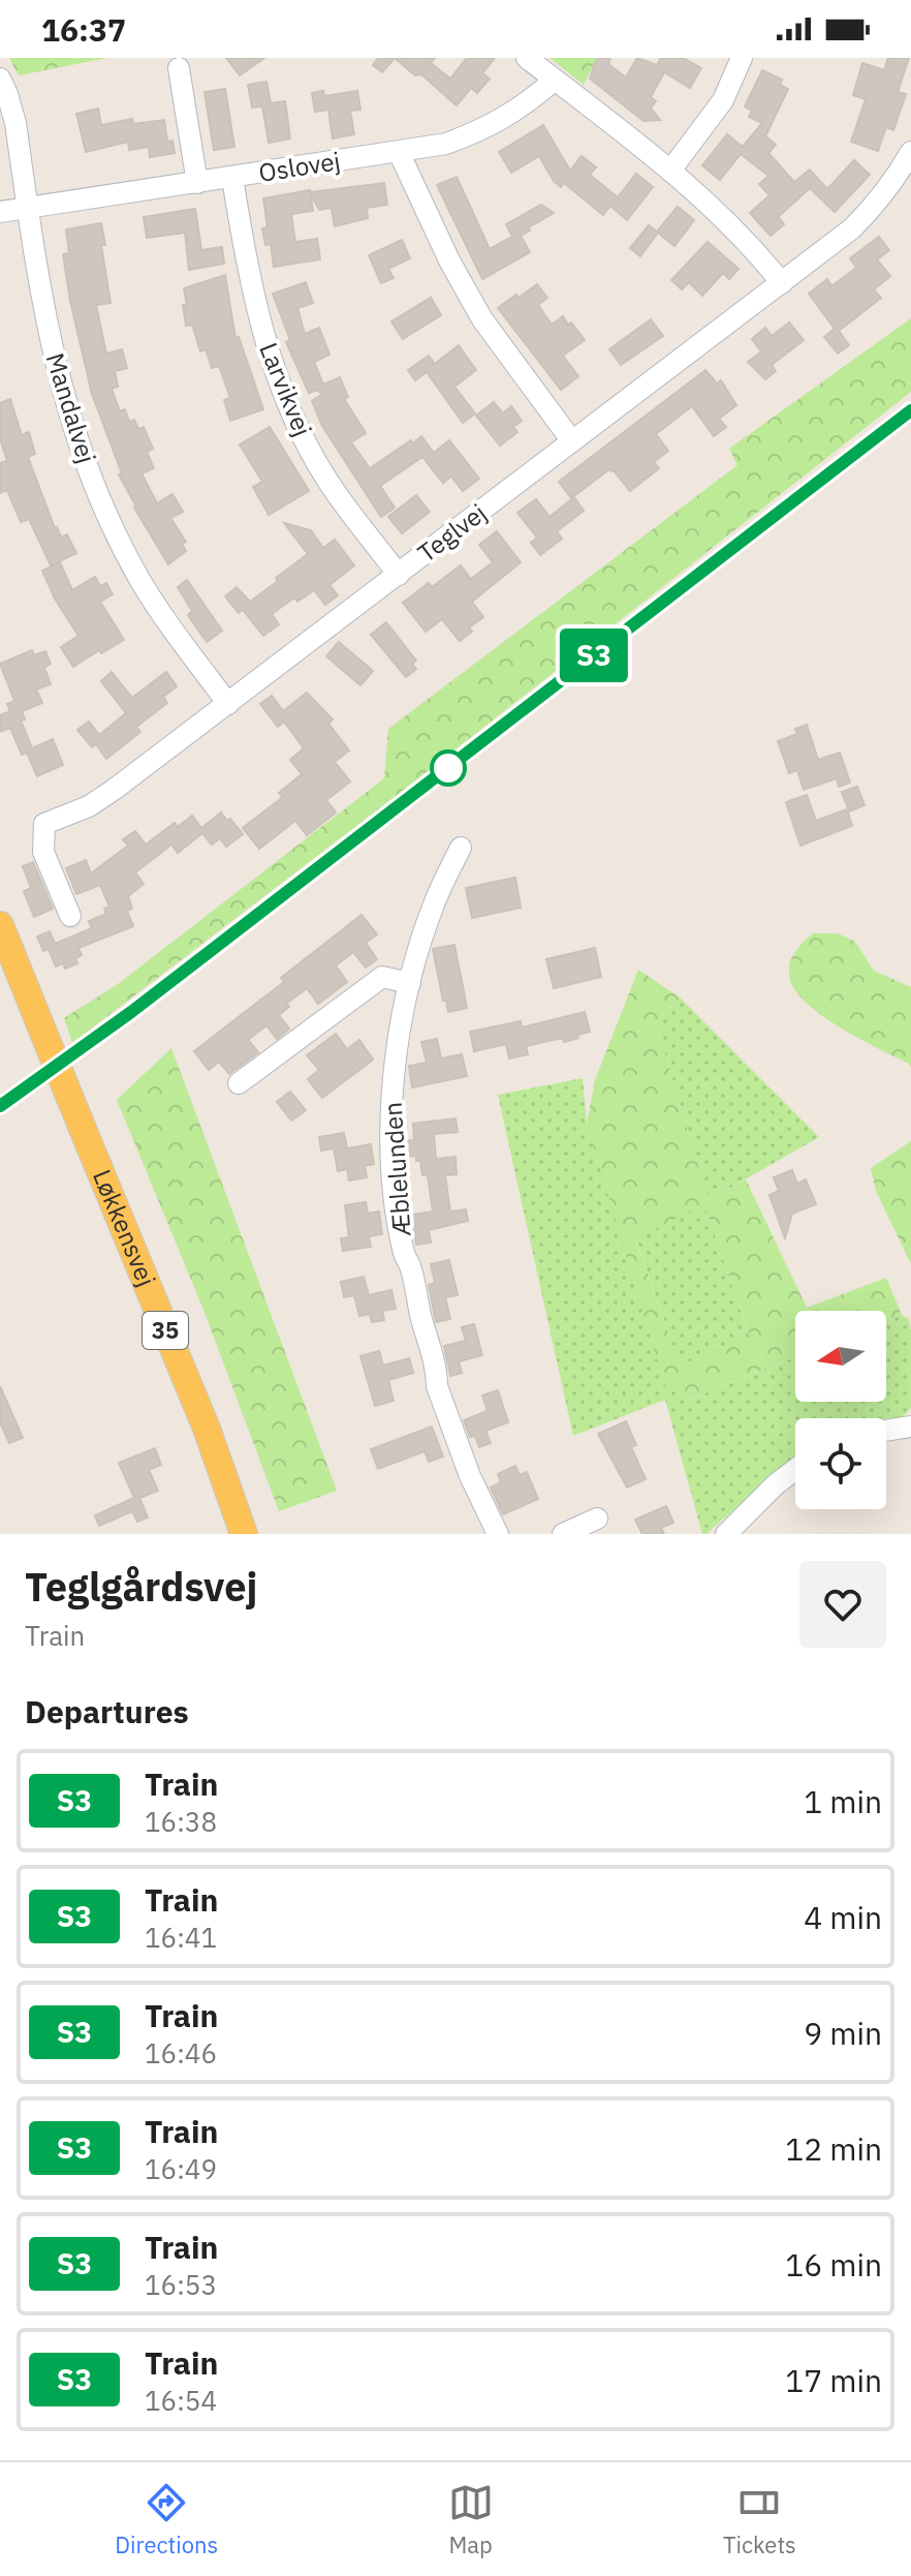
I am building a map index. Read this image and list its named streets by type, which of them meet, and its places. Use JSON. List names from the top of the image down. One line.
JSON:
{"streets":{"main road":["Løkkensvej","35"],"street":["Oslovej","Larvikvej","Mandalvej","Teglvej","Æblelunden"]},"crossings":[["Oslovej","Larvikvej"],["Oslovej","Mandalvej"],["Larvikvej","Teglvej"],["Mandalvej","Teglvej"]],"north":"left","page":{"status":"16:37","on_map":"S3","heading":[["Teglgårdsvej","Train"],"Departures"],"list":[{"mark":"S3","name":"Train","note":"16:38","value":"1 min"},{"mark":"S3","name":"Train","note":"16:41","value":"4 min"},{"mark":"S3","name":"Train","note":"16:46","value":"9 min"},{"mark":"S3","name":"Train","note":"16:49","value":"12 min"},{"mark":"S3","name":"Train","note":"16:53","value":"16 min"},{"mark":"S3","name":"Train","note":"16:54","value":"17 min"}],"tabs":["Directions","Map","Tickets"]}}
